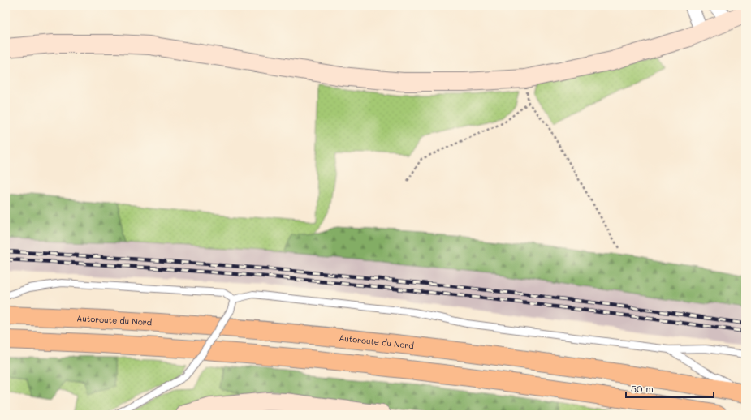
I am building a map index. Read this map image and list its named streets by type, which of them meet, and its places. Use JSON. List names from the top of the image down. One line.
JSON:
{"streets":{"highway":["Autoroute du Nord"]},"scale_bar":"50 m"}
